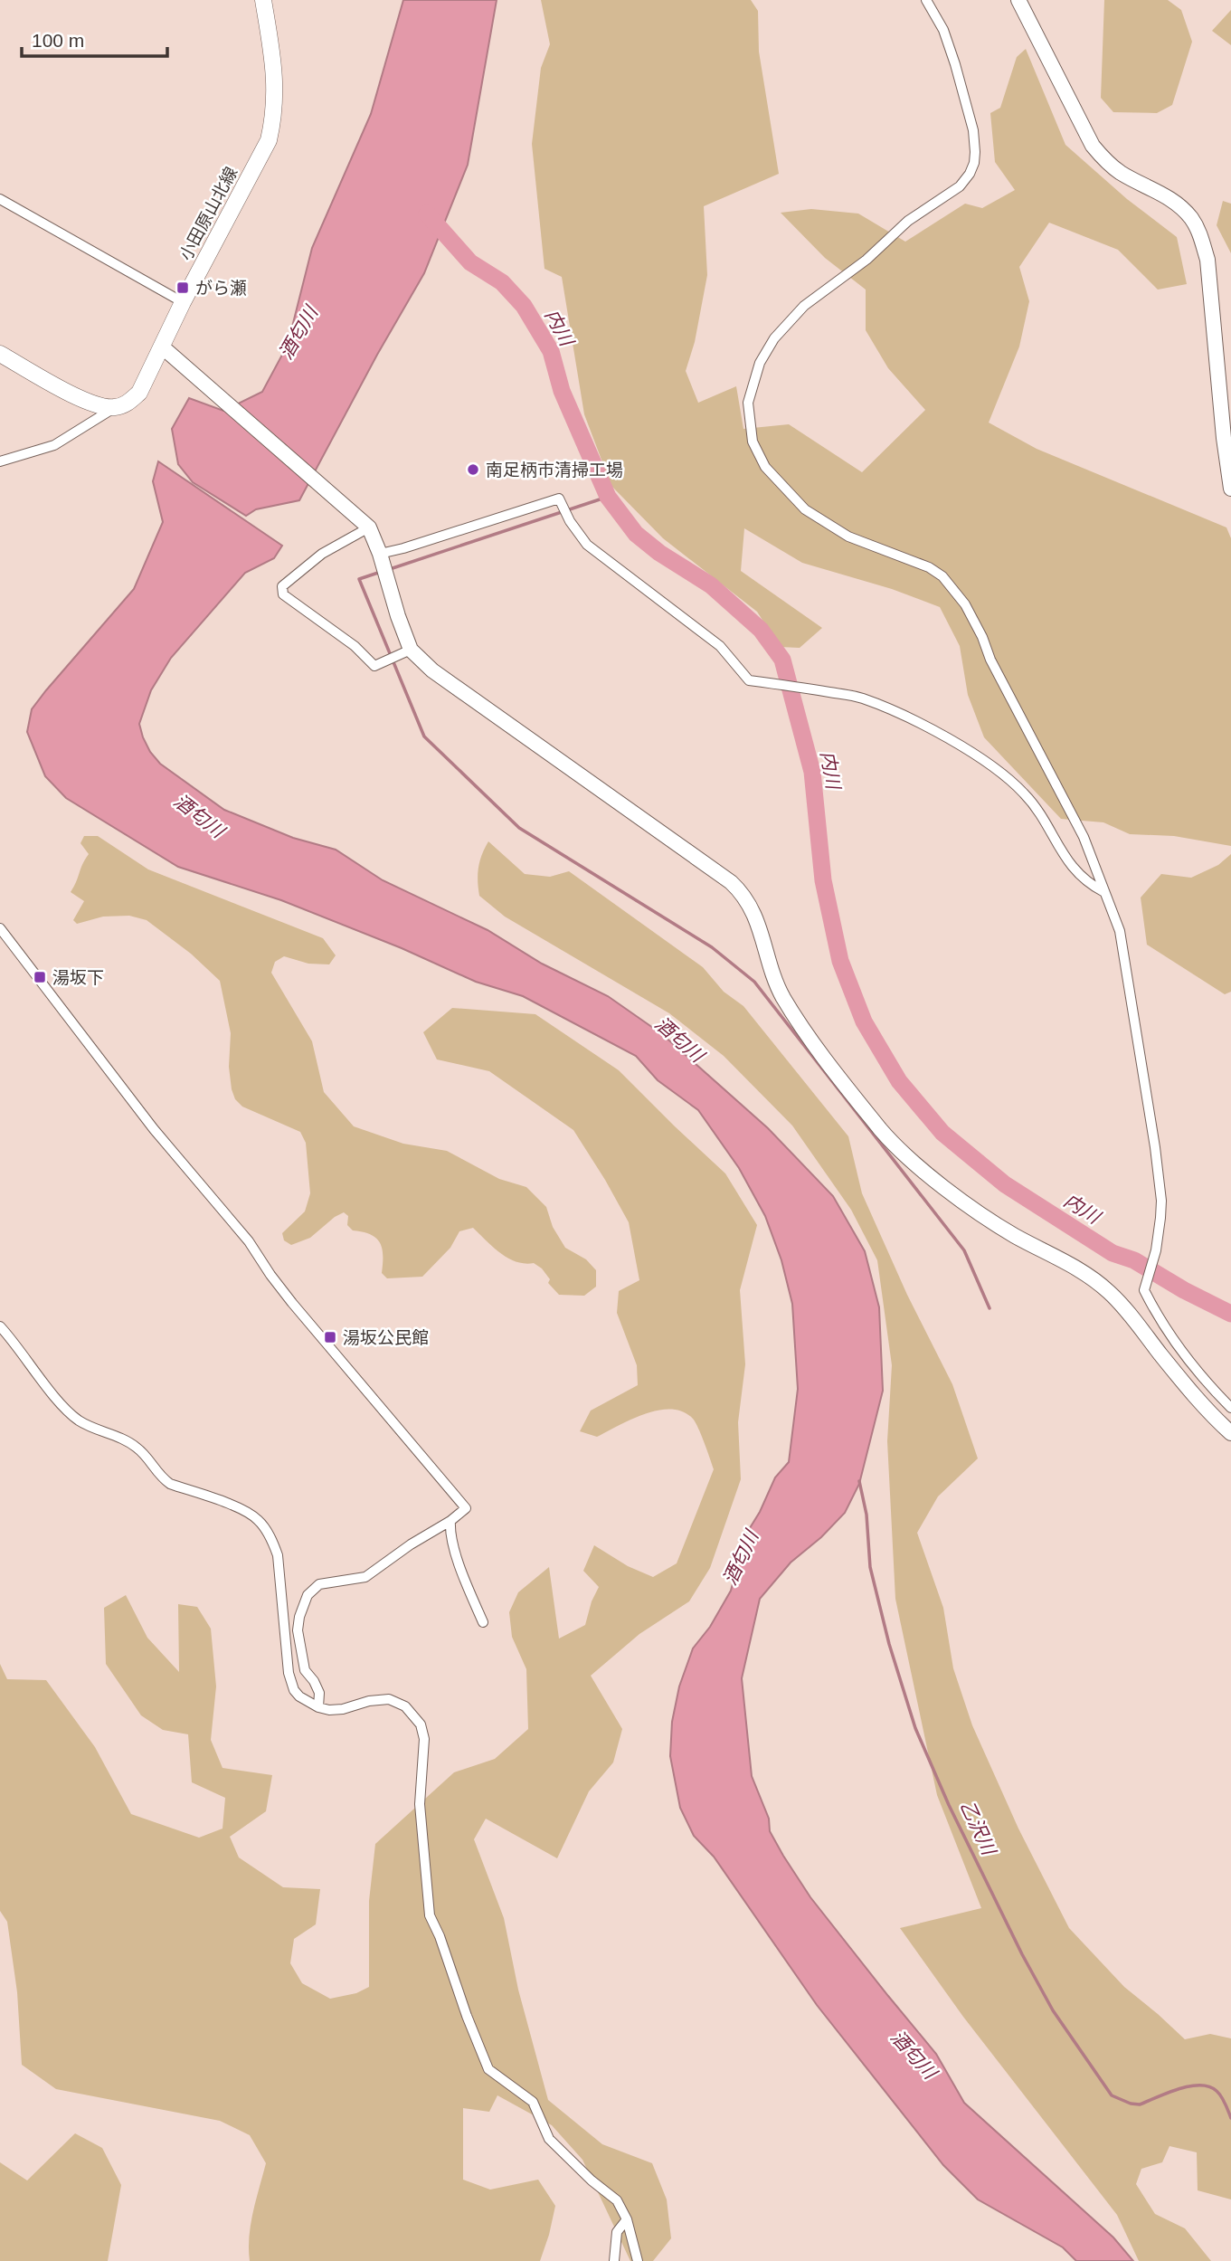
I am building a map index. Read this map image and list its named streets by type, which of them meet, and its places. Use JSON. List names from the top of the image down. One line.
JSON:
{"streets":{"main road":["小田原山北線"]},"water":["内川","酒匂川","乙沢川"],"places":{"transit":["がら瀬","湯坂下","湯坂公民館"],"other":["南足柄市清掃工場"]},"scale_bar":"100 m"}
